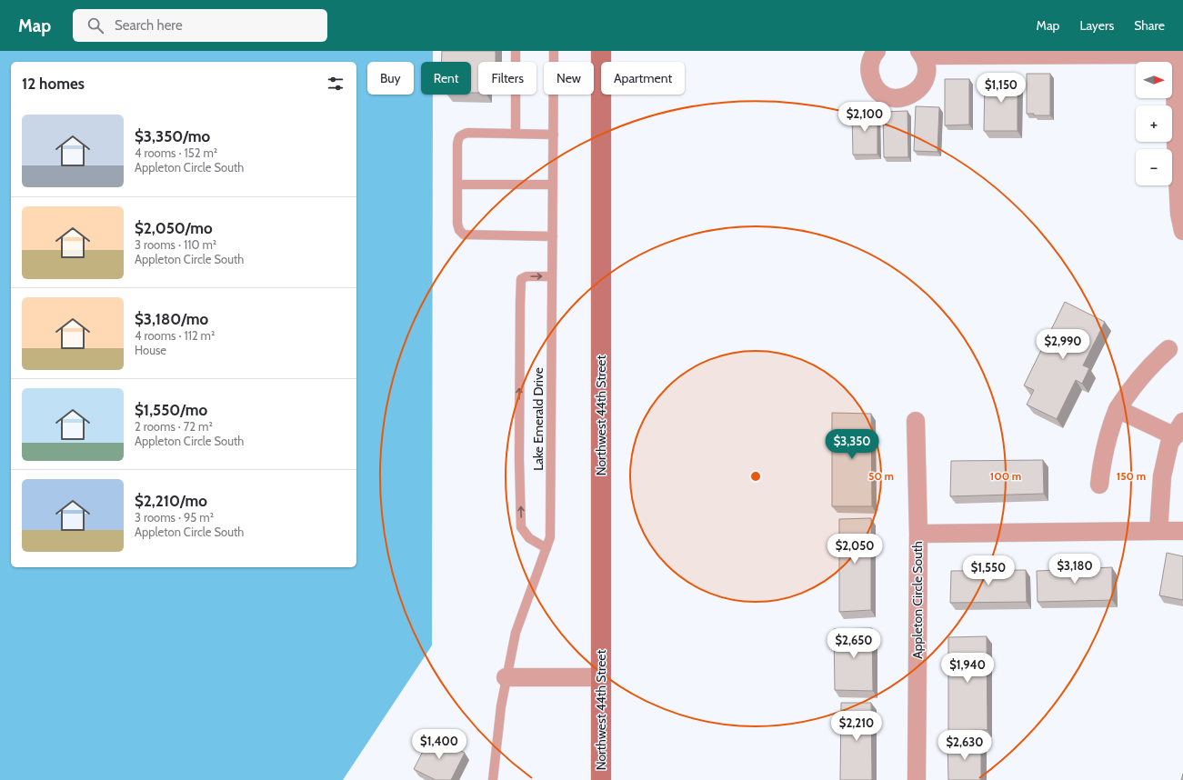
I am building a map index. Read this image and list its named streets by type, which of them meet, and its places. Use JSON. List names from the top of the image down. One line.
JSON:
{"streets":{"street":["Northwest 44th Street","Appleton Circle South"],"lane":["Lake Emerald Drive"]},"north":"right","page":{"header":"Map","search":"Search here","nav":["Map","Layers","Share"],"map_buttons":["+","−"],"chip":["Buy","Rent","Filters","New","Apartment"],"heading":"12 homes","price":["$1,150","$2,100","$2,990","$3,350","$2,050","$3,180","$1,550","$2,650","$1,940","$2,210","$1,400","$2,630"],"list":[{"name":"$3,350/mo","note":"4 rooms · 152 m² · Appleton Circle South"},{"name":"$2,050/mo","note":"3 rooms · 110 m² · Appleton Circle South"},{"name":"$3,180/mo","note":"4 rooms · 112 m² · House"},{"name":"$1,550/mo","note":"2 rooms · 72 m² · Appleton Circle South"},{"name":"$2,210/mo","note":"3 rooms · 95 m² · Appleton Circle South"}]},"rings":["50 m","100 m","150 m"]}
